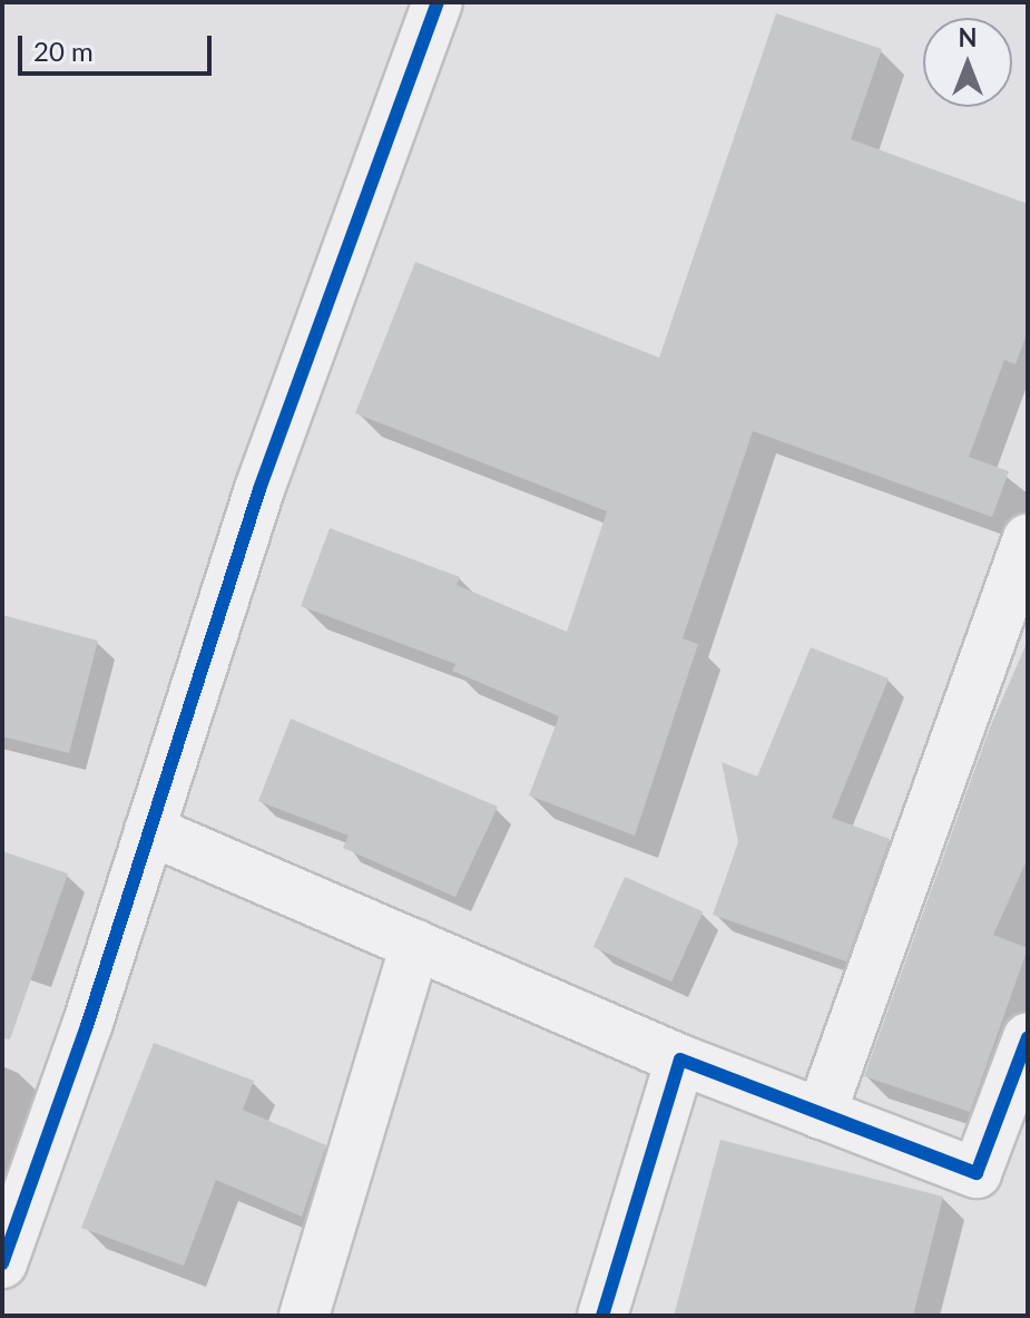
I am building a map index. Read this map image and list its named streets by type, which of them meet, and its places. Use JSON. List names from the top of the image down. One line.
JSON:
{"scale_bar":"20 m","north":"top"}
